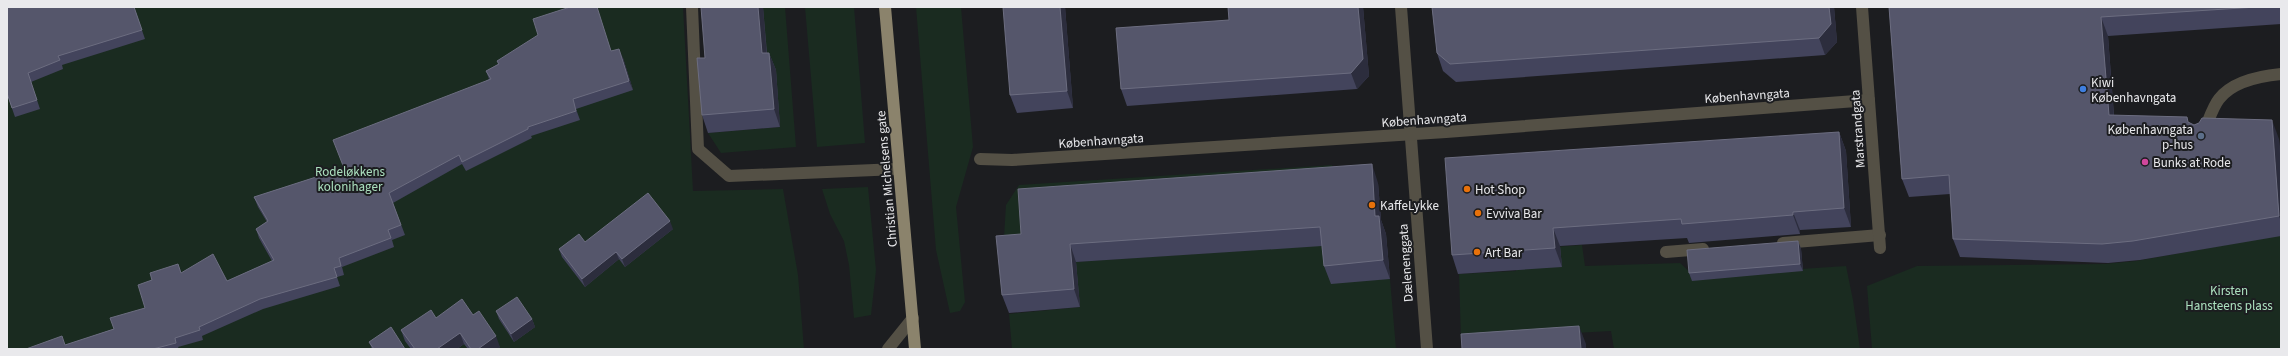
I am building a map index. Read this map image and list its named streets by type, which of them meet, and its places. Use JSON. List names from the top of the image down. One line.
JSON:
{"streets":{"main road":["Christian Michelsens gate"],"street":["Københavngata","Marstrandgata","Dælenenggata"]},"crossings":[["Københavngata","Marstrandgata"],["Københavngata","Dælenenggata"]],"parks":["Rodeløkkens kolonihager","Kirsten Hansteens plass"],"places":["Kiwi Københavngata","Københavngata p-hus","Bunks at Rode","Hot Shop","KaffeLykke","Evviva Bar","Art Bar"]}
